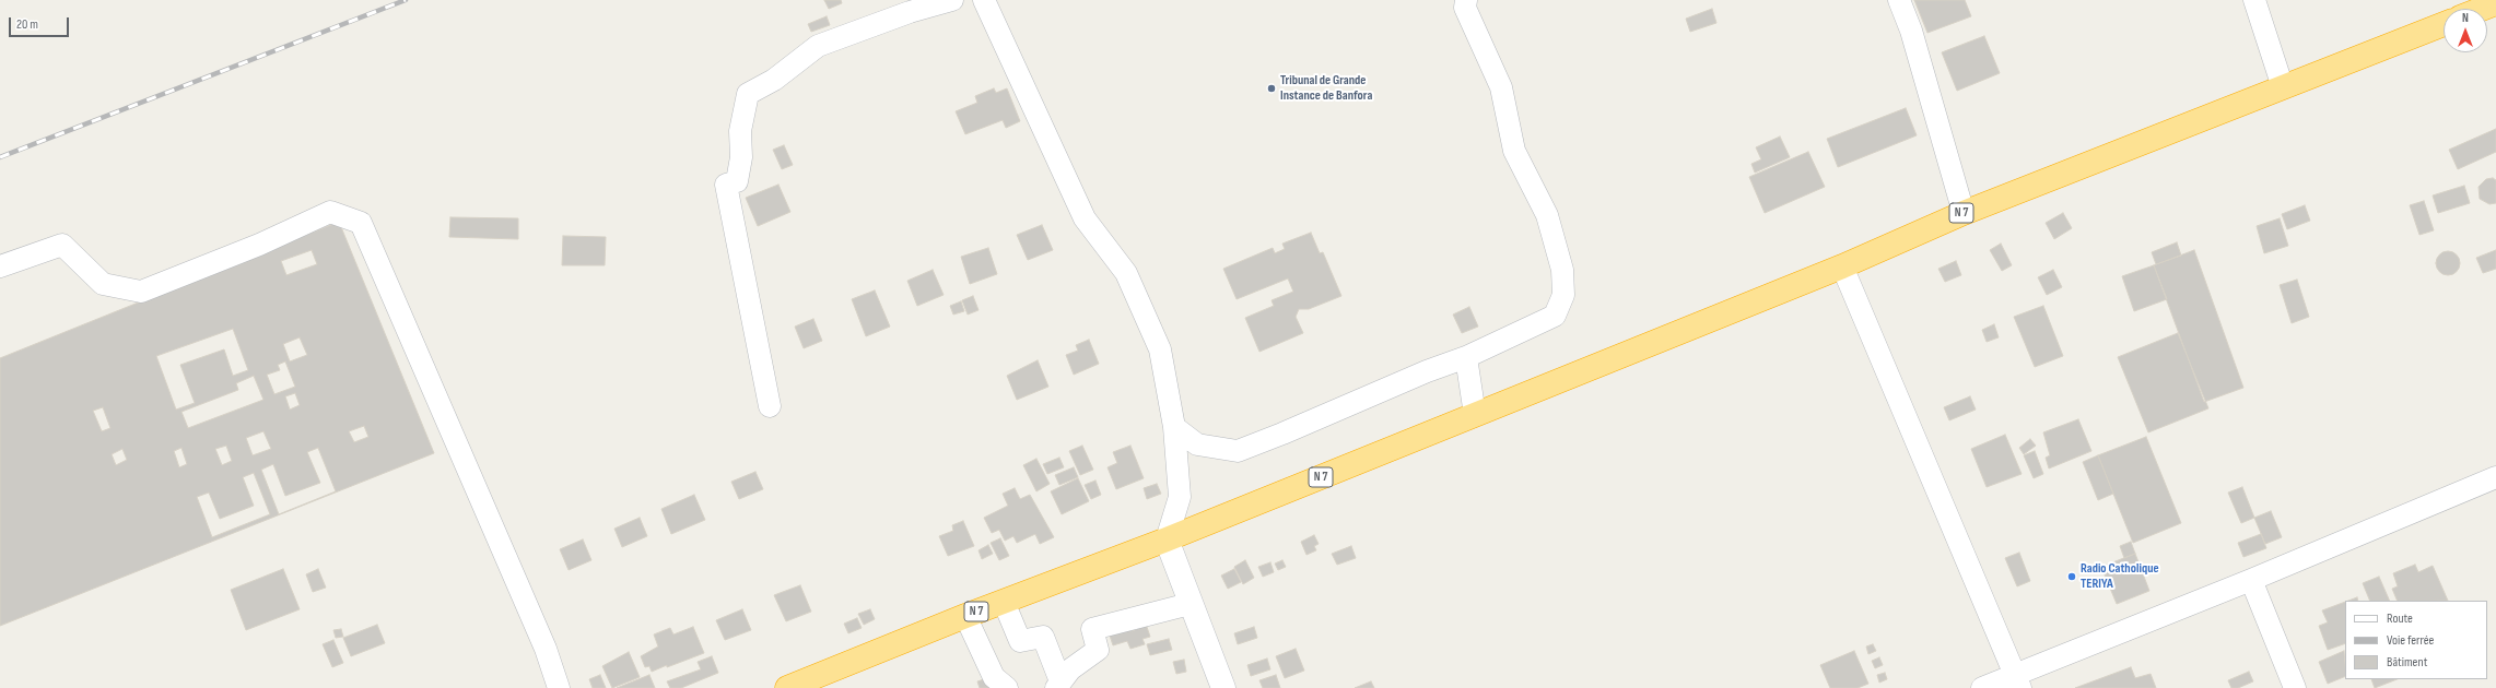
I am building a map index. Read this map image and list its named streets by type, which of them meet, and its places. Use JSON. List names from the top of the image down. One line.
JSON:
{"streets":{"highway":["N 7"]},"places":["Tribunal de Grande Instance de Banfora","Radio Catholique TERIYA"],"legend":["Route","Voie ferrée","Bâtiment"],"scale_bar":"20 m","north":"top"}
